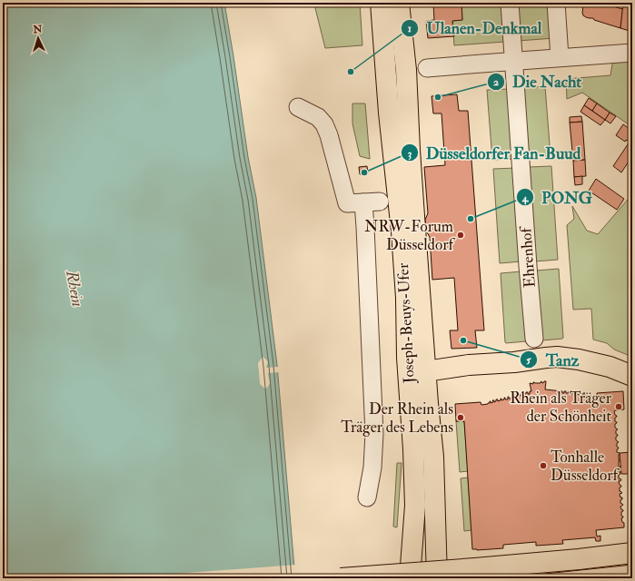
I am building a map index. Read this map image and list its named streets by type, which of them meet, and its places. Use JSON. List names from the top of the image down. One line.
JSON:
{"streets":{"main road":["Joseph-Beuys-Ufer"],"street":["Ehrenhof"]},"water":["Rhein"],"places":["Ulanen-Denkmal","Die Nacht","Düsseldorfer Fan-Buud","PONG","NRW-Forum Düsseldorf","Tanz","Rhein als Träger der Schönheit","Der Rhein als Träger des Lebens","Tonhalle Düsseldorf"],"north":"top"}
